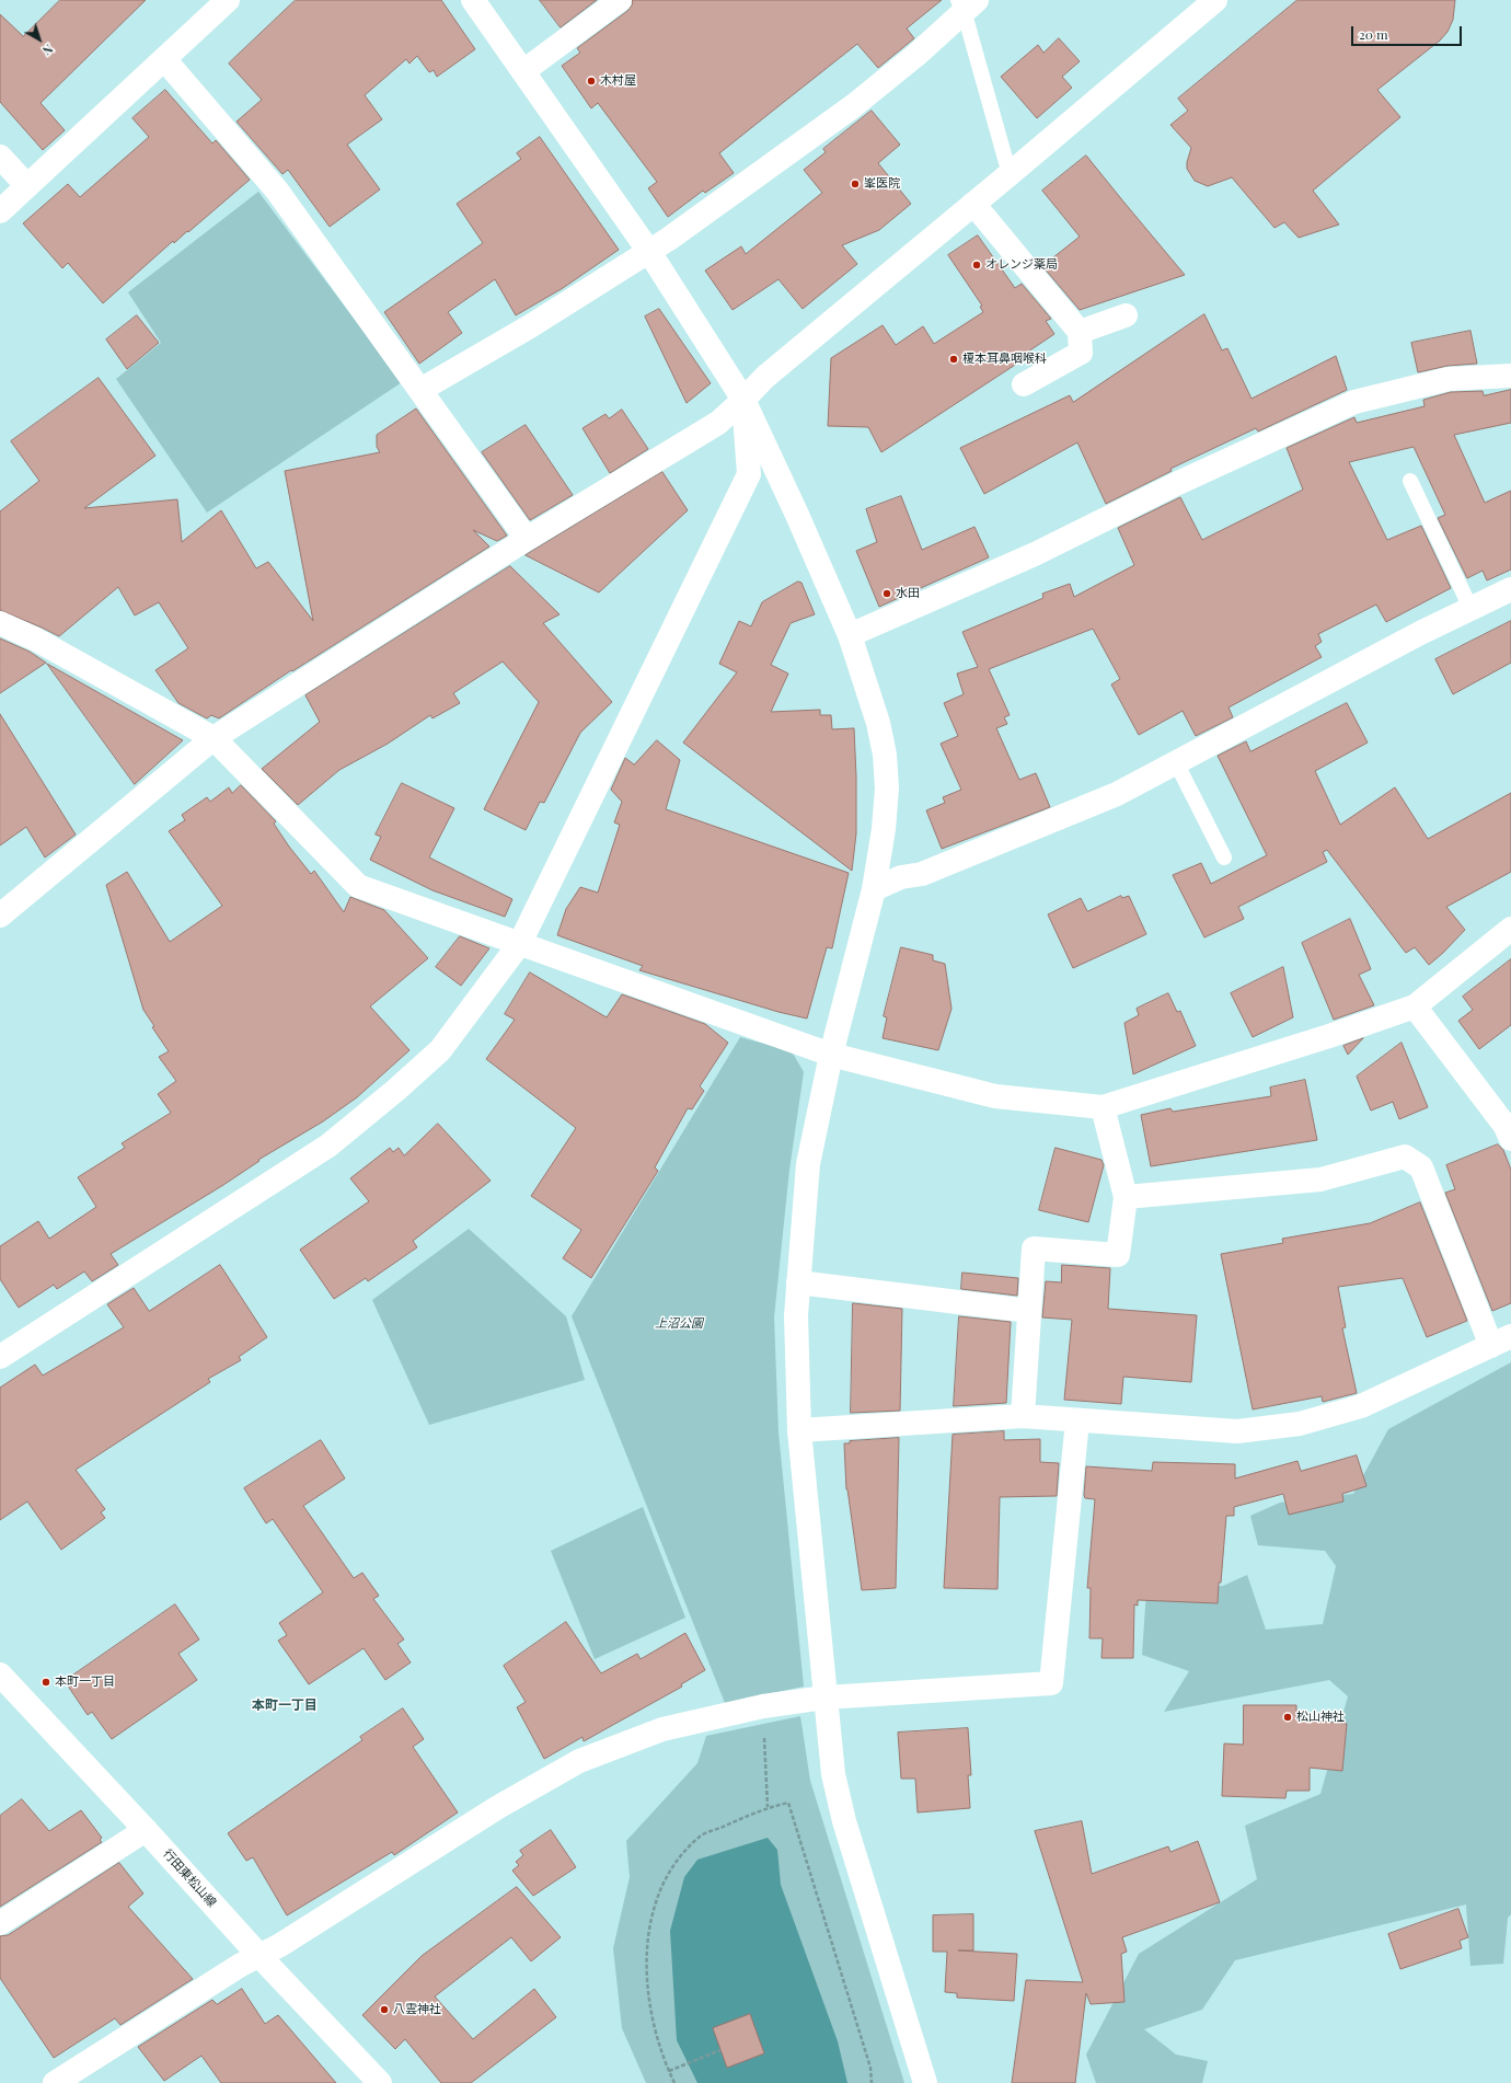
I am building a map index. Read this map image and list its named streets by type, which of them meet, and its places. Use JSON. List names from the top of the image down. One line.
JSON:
{"streets":{"street":["行田東松山線"]},"districts":["本町一丁目"],"parks":["上沼公園"],"places":["木村屋","峯医院","オレンジ薬局","榎本耳鼻咽喉科","水田","本町一丁目","松山神社","八雲神社"],"scale_bar":"20 m","north":"bottom right"}
